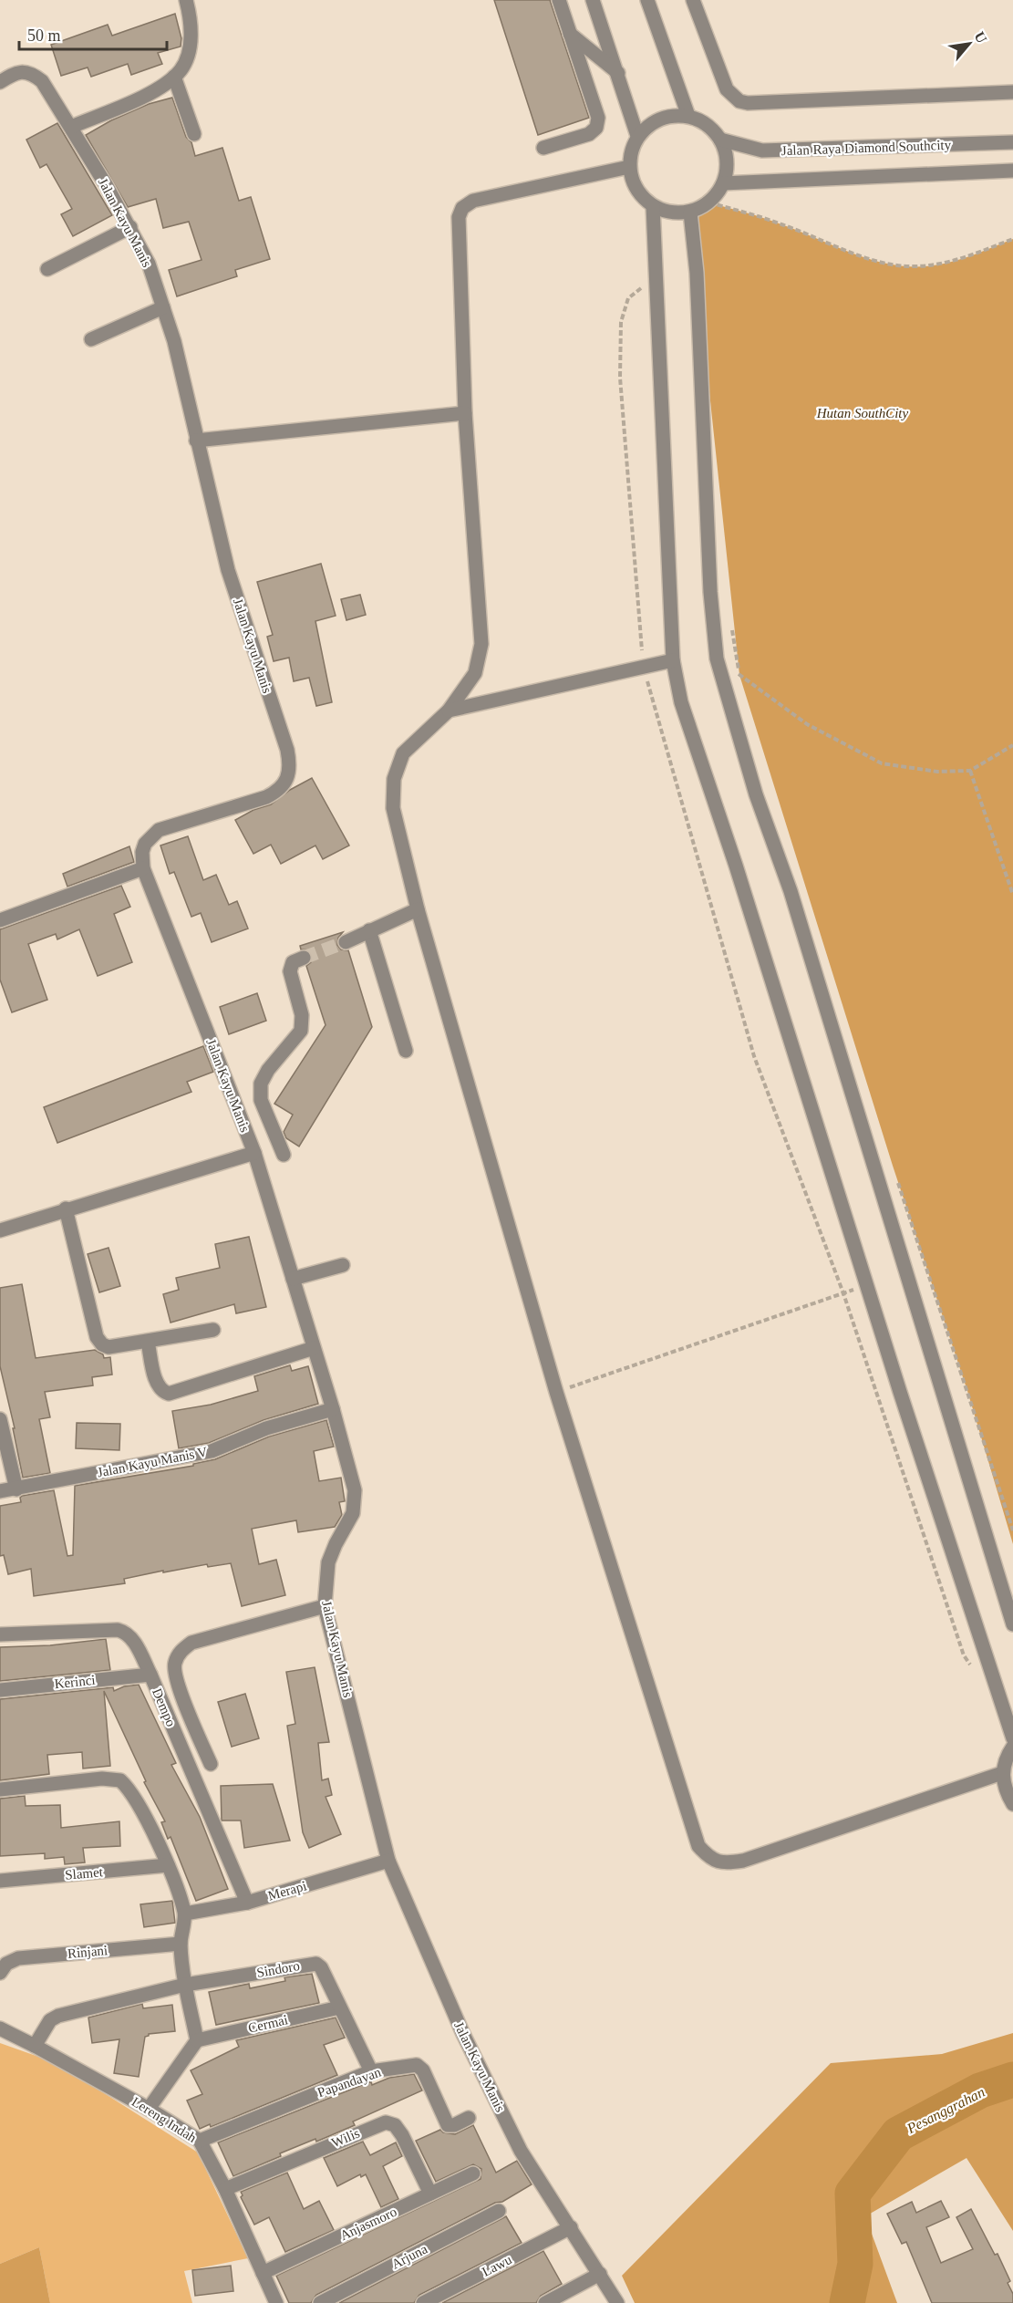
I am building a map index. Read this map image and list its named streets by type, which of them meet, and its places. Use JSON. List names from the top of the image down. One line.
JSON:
{"streets":{"street":["Jalan Raya Diamond Southcity","Jalan Kayu Manis","Jalan Kayu Manis V","Kerinci","Dempo","Slamet","Merapi","Rinjani","Sindoro","Cermai","Papandayan","Lereng Indah","Wilis","Anjasmoro","Arjuna","Lawu"]},"crossings":[["Jalan Kayu Manis","Jalan Kayu Manis V"],["Jalan Kayu Manis","Merapi"],["Jalan Kayu Manis","Lawu"],["Kerinci","Dempo"],["Dempo","Merapi"],["Sindoro","Cermai"],["Sindoro","Papandayan"],["Papandayan","Lereng Indah"],["Lereng Indah","Wilis"],["Lereng Indah","Anjasmoro"],["Wilis","Anjasmoro"]],"water":["Pesanggrahan"],"parks":["Hutan SouthCity"],"scale_bar":"50 m","north":"top right"}
